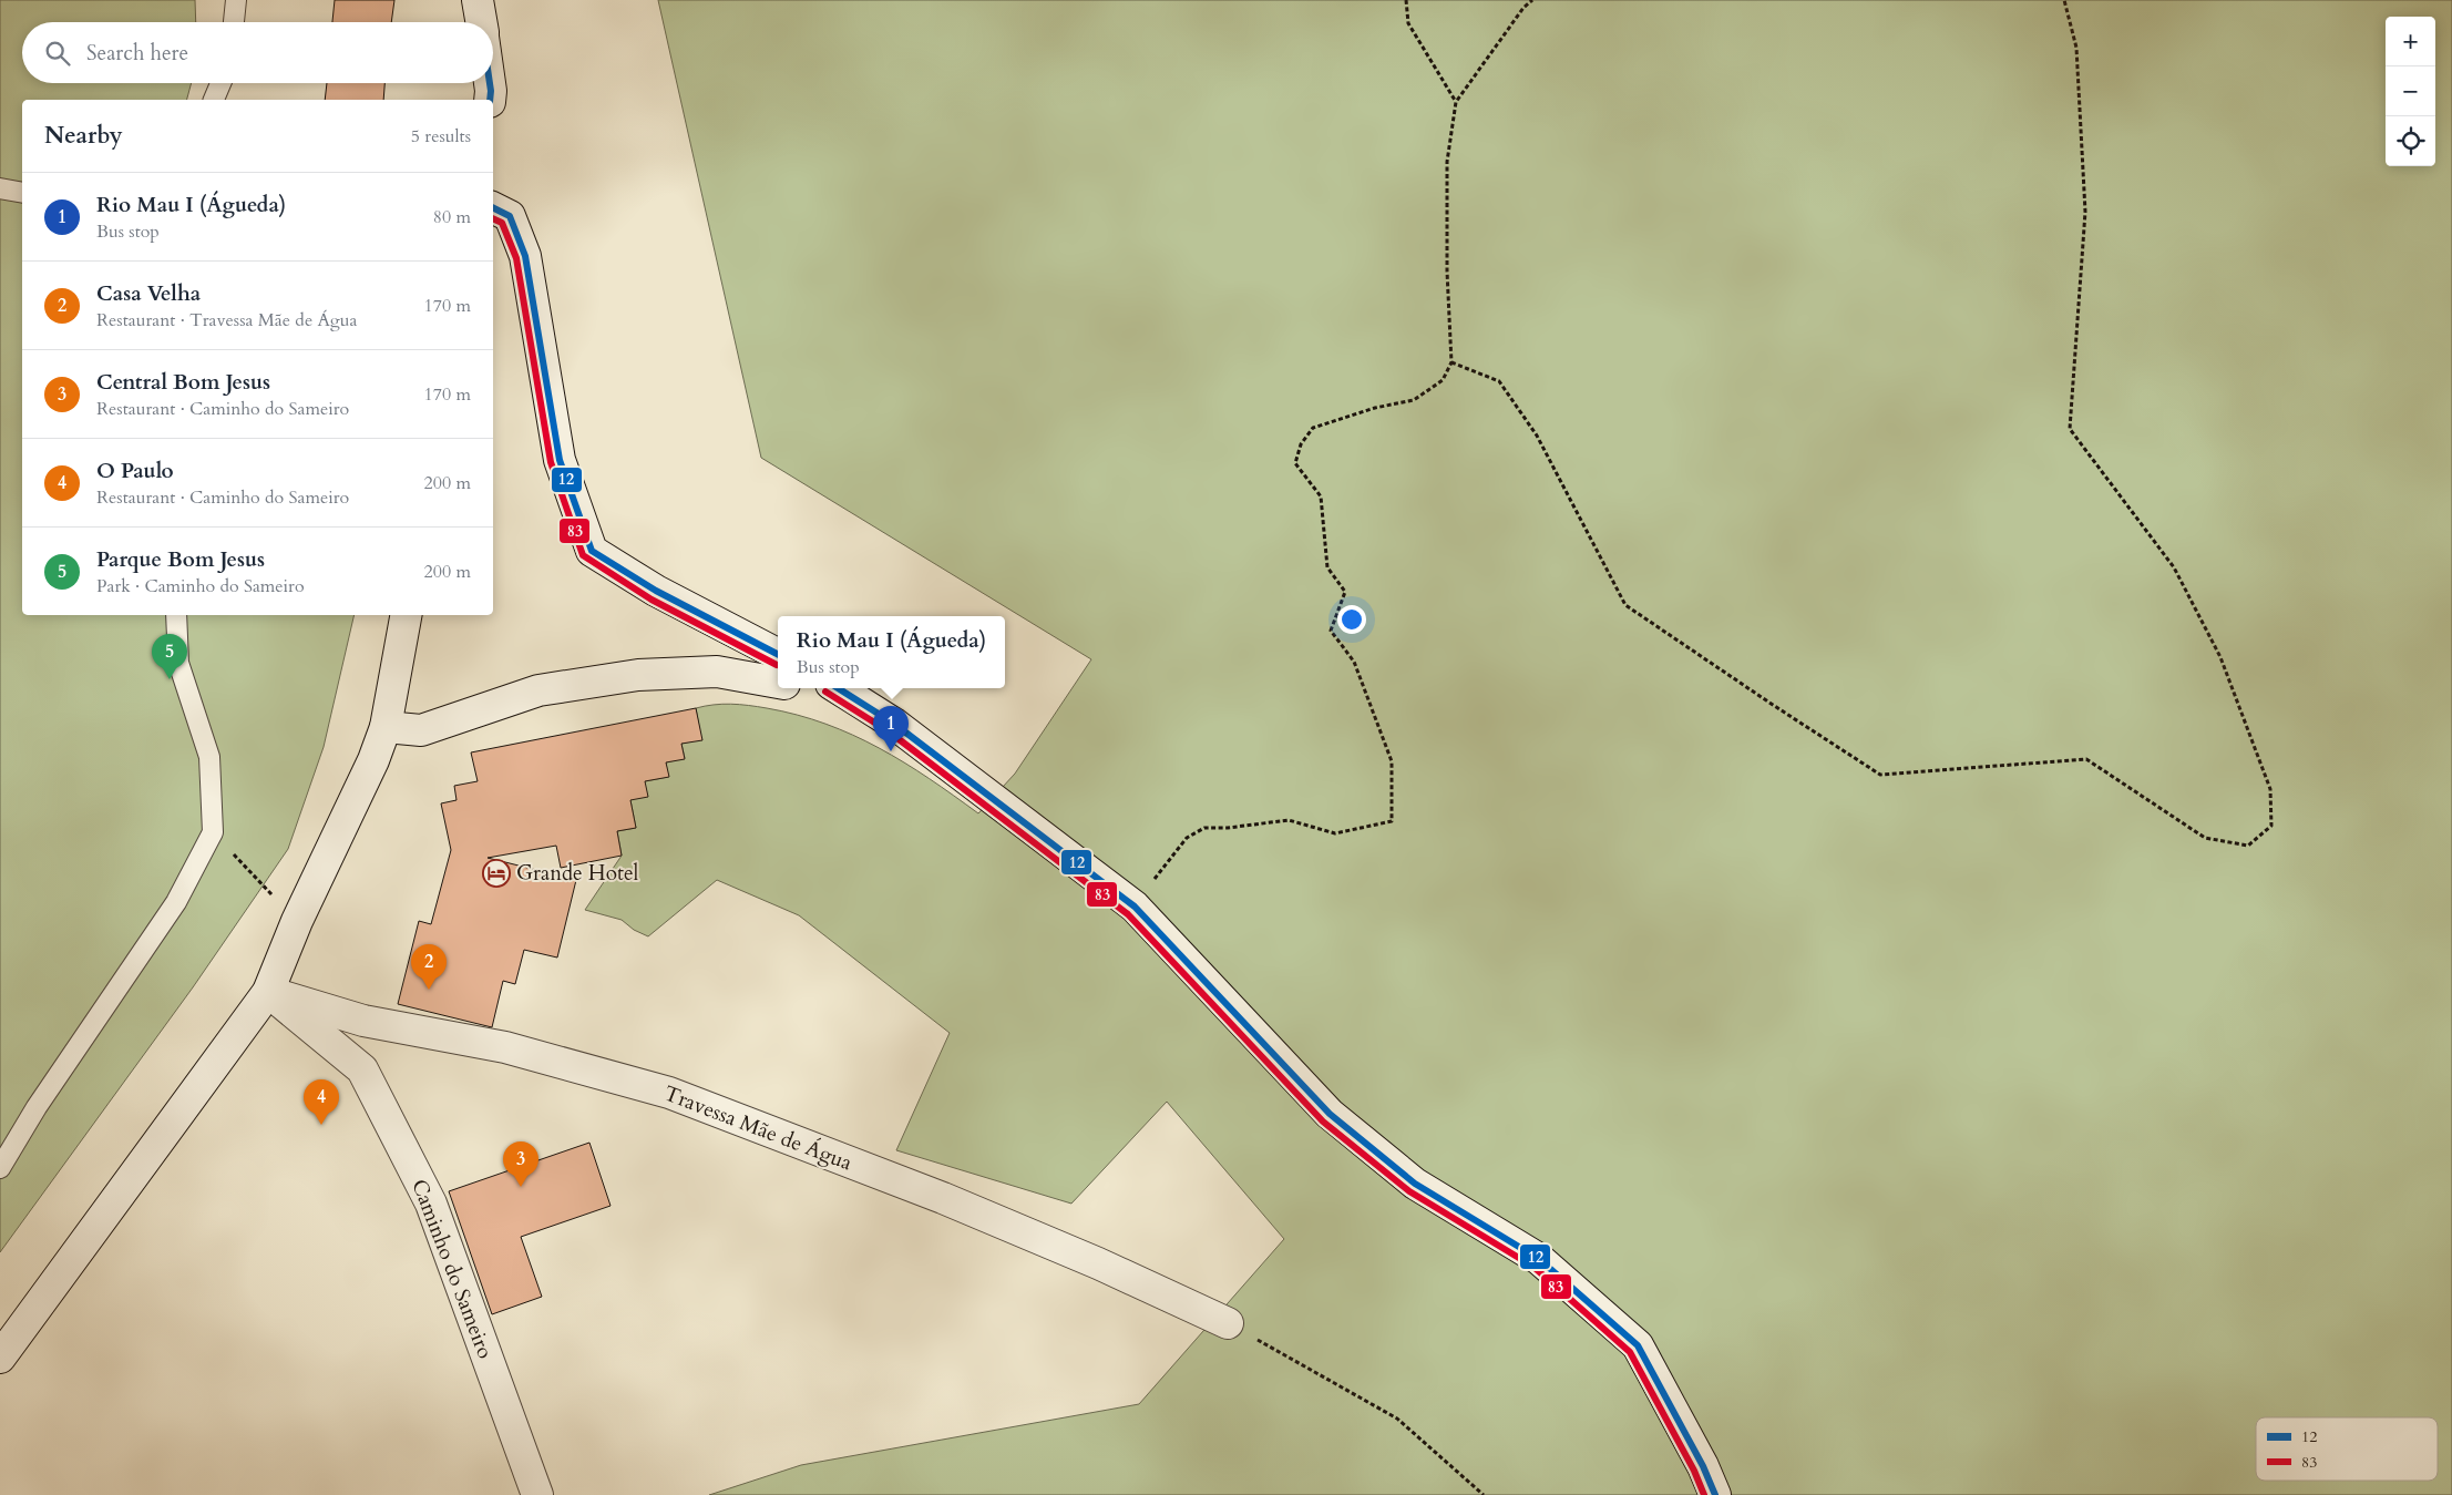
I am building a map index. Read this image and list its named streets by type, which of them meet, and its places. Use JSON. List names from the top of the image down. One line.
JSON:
{"streets":{"main road":["Travessa Mãe de Água","Caminho do Sameiro"]},"crossings":[["Travessa Mãe de Água","Caminho do Sameiro"]],"places":{"hotel":["Grande Hotel"]},"lines":["transit line 12","transit line 83"],"legend":["12","83"],"page":{"map_buttons":["+","−"],"search":"Search here","heading":["Nearby","5 results"],"list":[{"mark":"1","name":"Rio Mau I (Águeda)","note":"Bus stop","value":"80 m"},{"mark":"2","name":"Casa Velha","note":"Restaurant · Travessa Mãe de Água","value":"170 m"},{"mark":"3","name":"Central Bom Jesus","note":"Restaurant · Caminho do Sameiro","value":"170 m"},{"mark":"4","name":"O Paulo","note":"Restaurant · Caminho do Sameiro","value":"200 m"},{"mark":"5","name":"Parque Bom Jesus","note":"Park · Caminho do Sameiro","value":"200 m"}],"popup":["Rio Mau I (Águeda)","Bus stop"],"pins":["5","1","2","4","3"]}}
